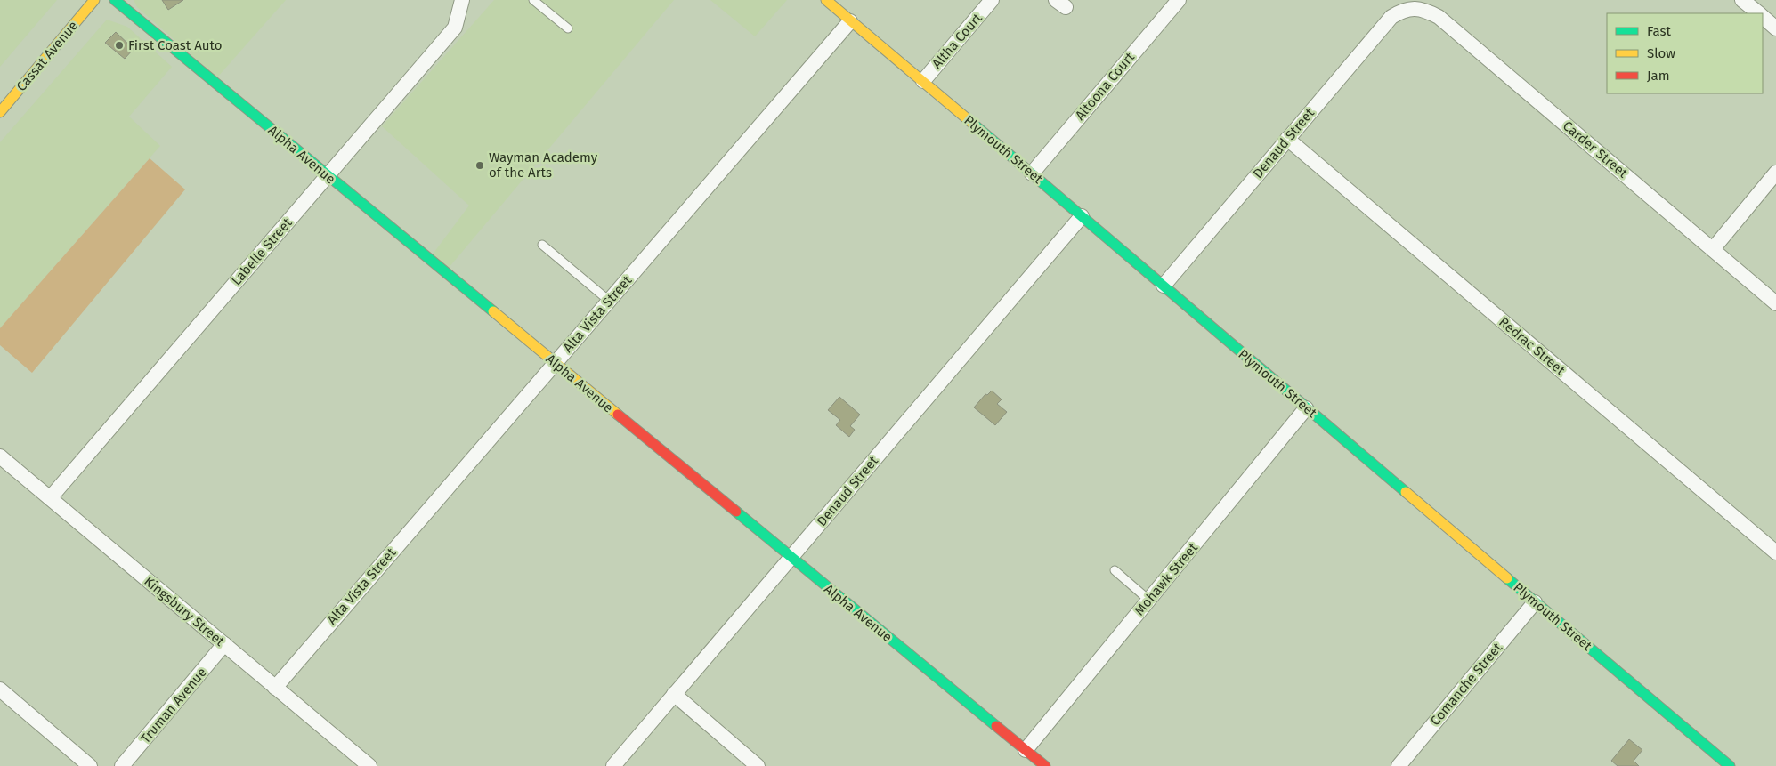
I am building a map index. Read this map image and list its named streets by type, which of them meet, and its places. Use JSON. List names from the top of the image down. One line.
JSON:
{"streets":{"street":["Altha Court","Cassat Avenue","Altoona Court","Denaud Street","Plymouth Street","Carder Street","Alpha Avenue","Labelle Street","Alta Vista Street","Redrac Street","Mohawk Street","Kingsbury Street","Comanche Street","Truman Avenue"]},"crossings":[["Altha Court","Plymouth Street"],["Altoona Court","Plymouth Street"],["Denaud Street","Plymouth Street"],["Denaud Street","Carder Street"],["Denaud Street","Alpha Avenue"],["Denaud Street","Redrac Street"],["Plymouth Street","Alta Vista Street"],["Plymouth Street","Mohawk Street"],["Plymouth Street","Comanche Street"],["Alpha Avenue","Labelle Street"],["Alpha Avenue","Alta Vista Street"],["Alpha Avenue","Mohawk Street"],["Labelle Street","Kingsbury Street"],["Alta Vista Street","Kingsbury Street"],["Kingsbury Street","Truman Avenue"]],"places":["First Coast Auto","Wayman Academy of the Arts"],"legend":["Fast","Slow","Jam"]}
